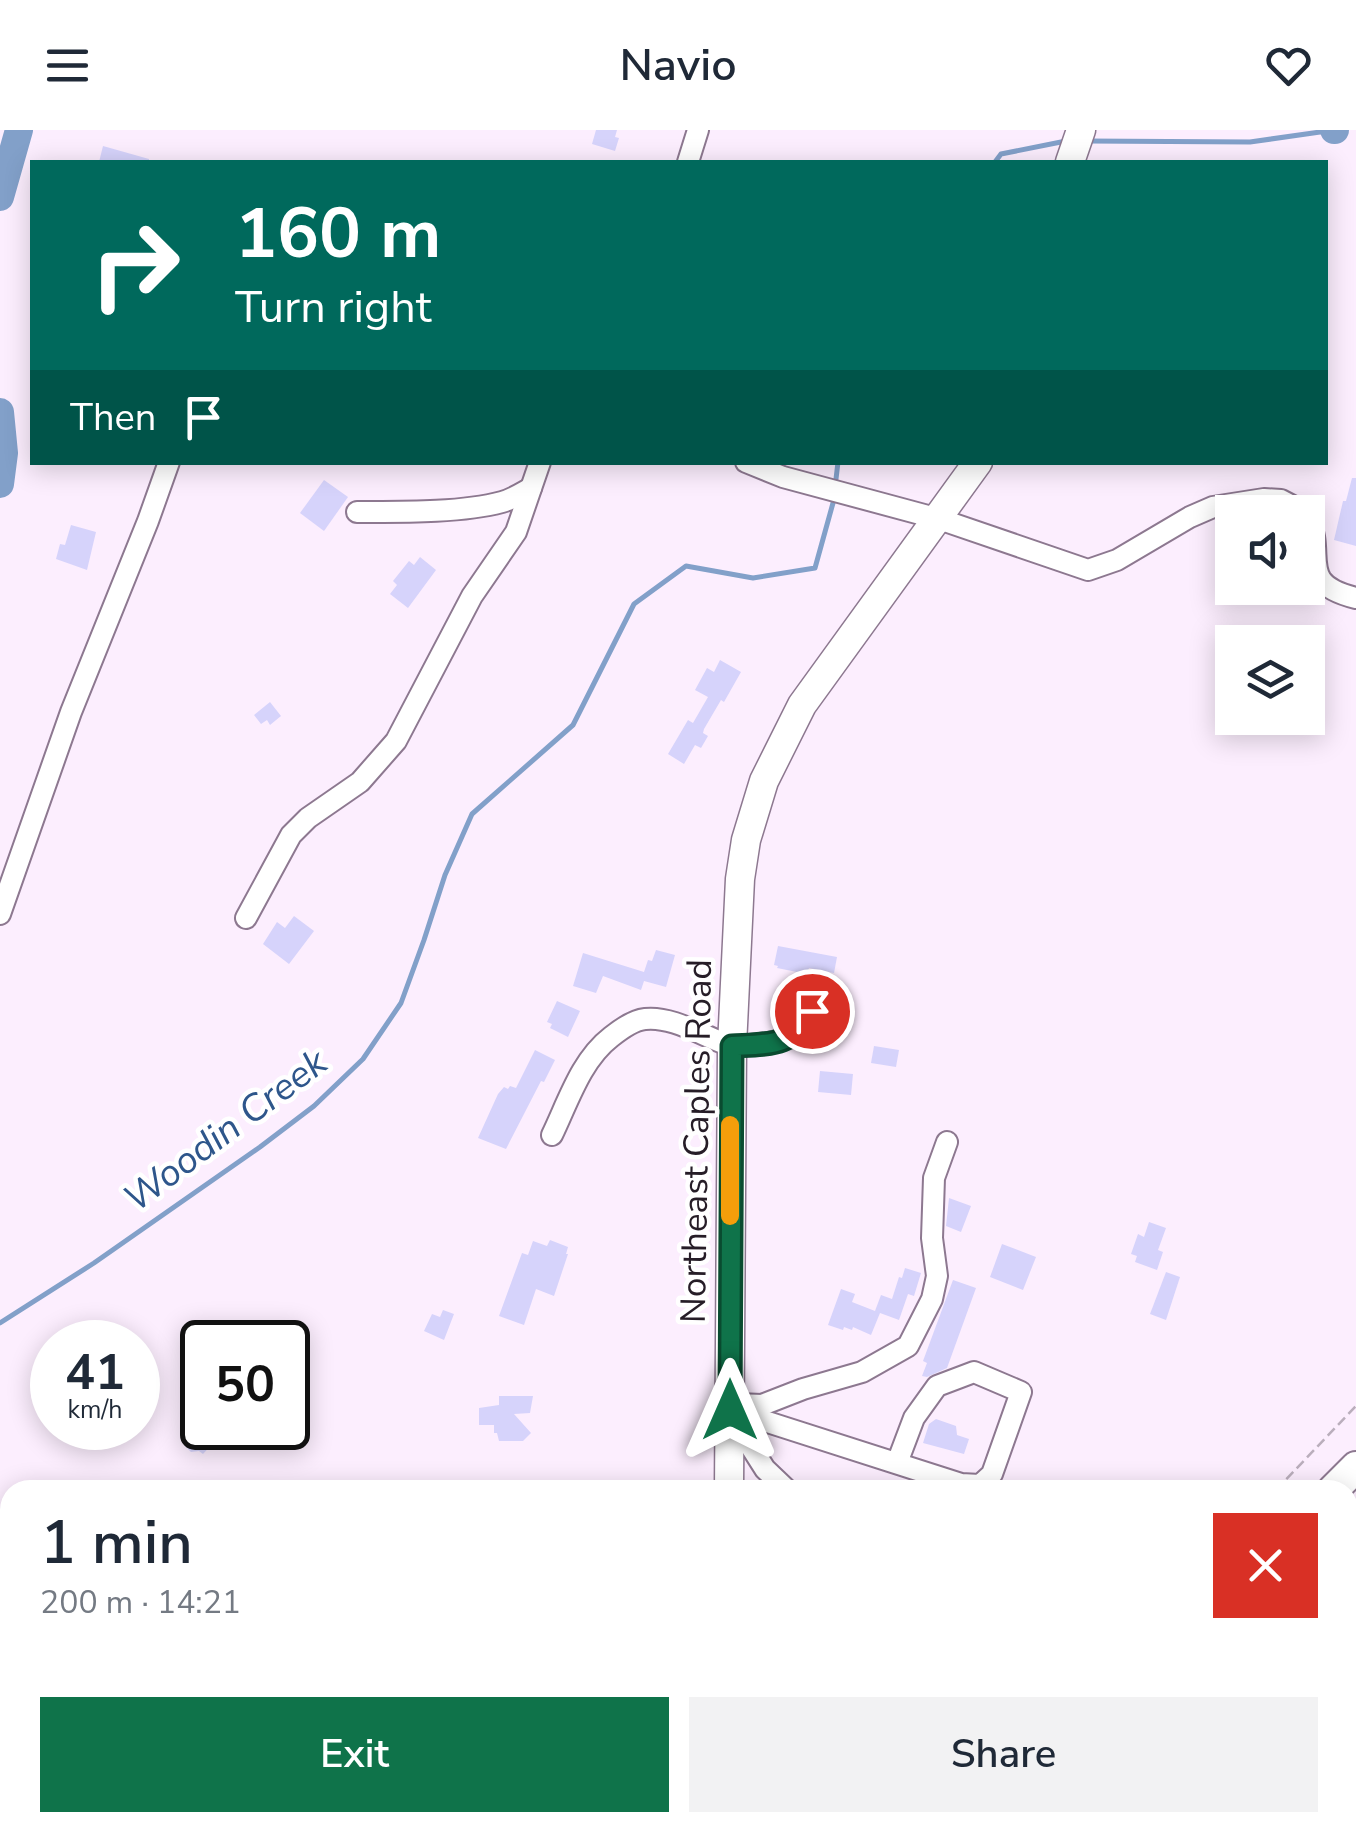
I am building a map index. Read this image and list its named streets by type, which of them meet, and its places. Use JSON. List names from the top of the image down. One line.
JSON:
{"streets":{"main road":["Northeast Caples Road"]},"water":["Woodin Creek"],"page":{"header":"Navio","turn":["160 m","Turn right"],"then":"Then","speed":"41 km/h","limit":"50","heading":["1 min","200 m · 14:21"],"buttons":["Exit","Share"]}}
